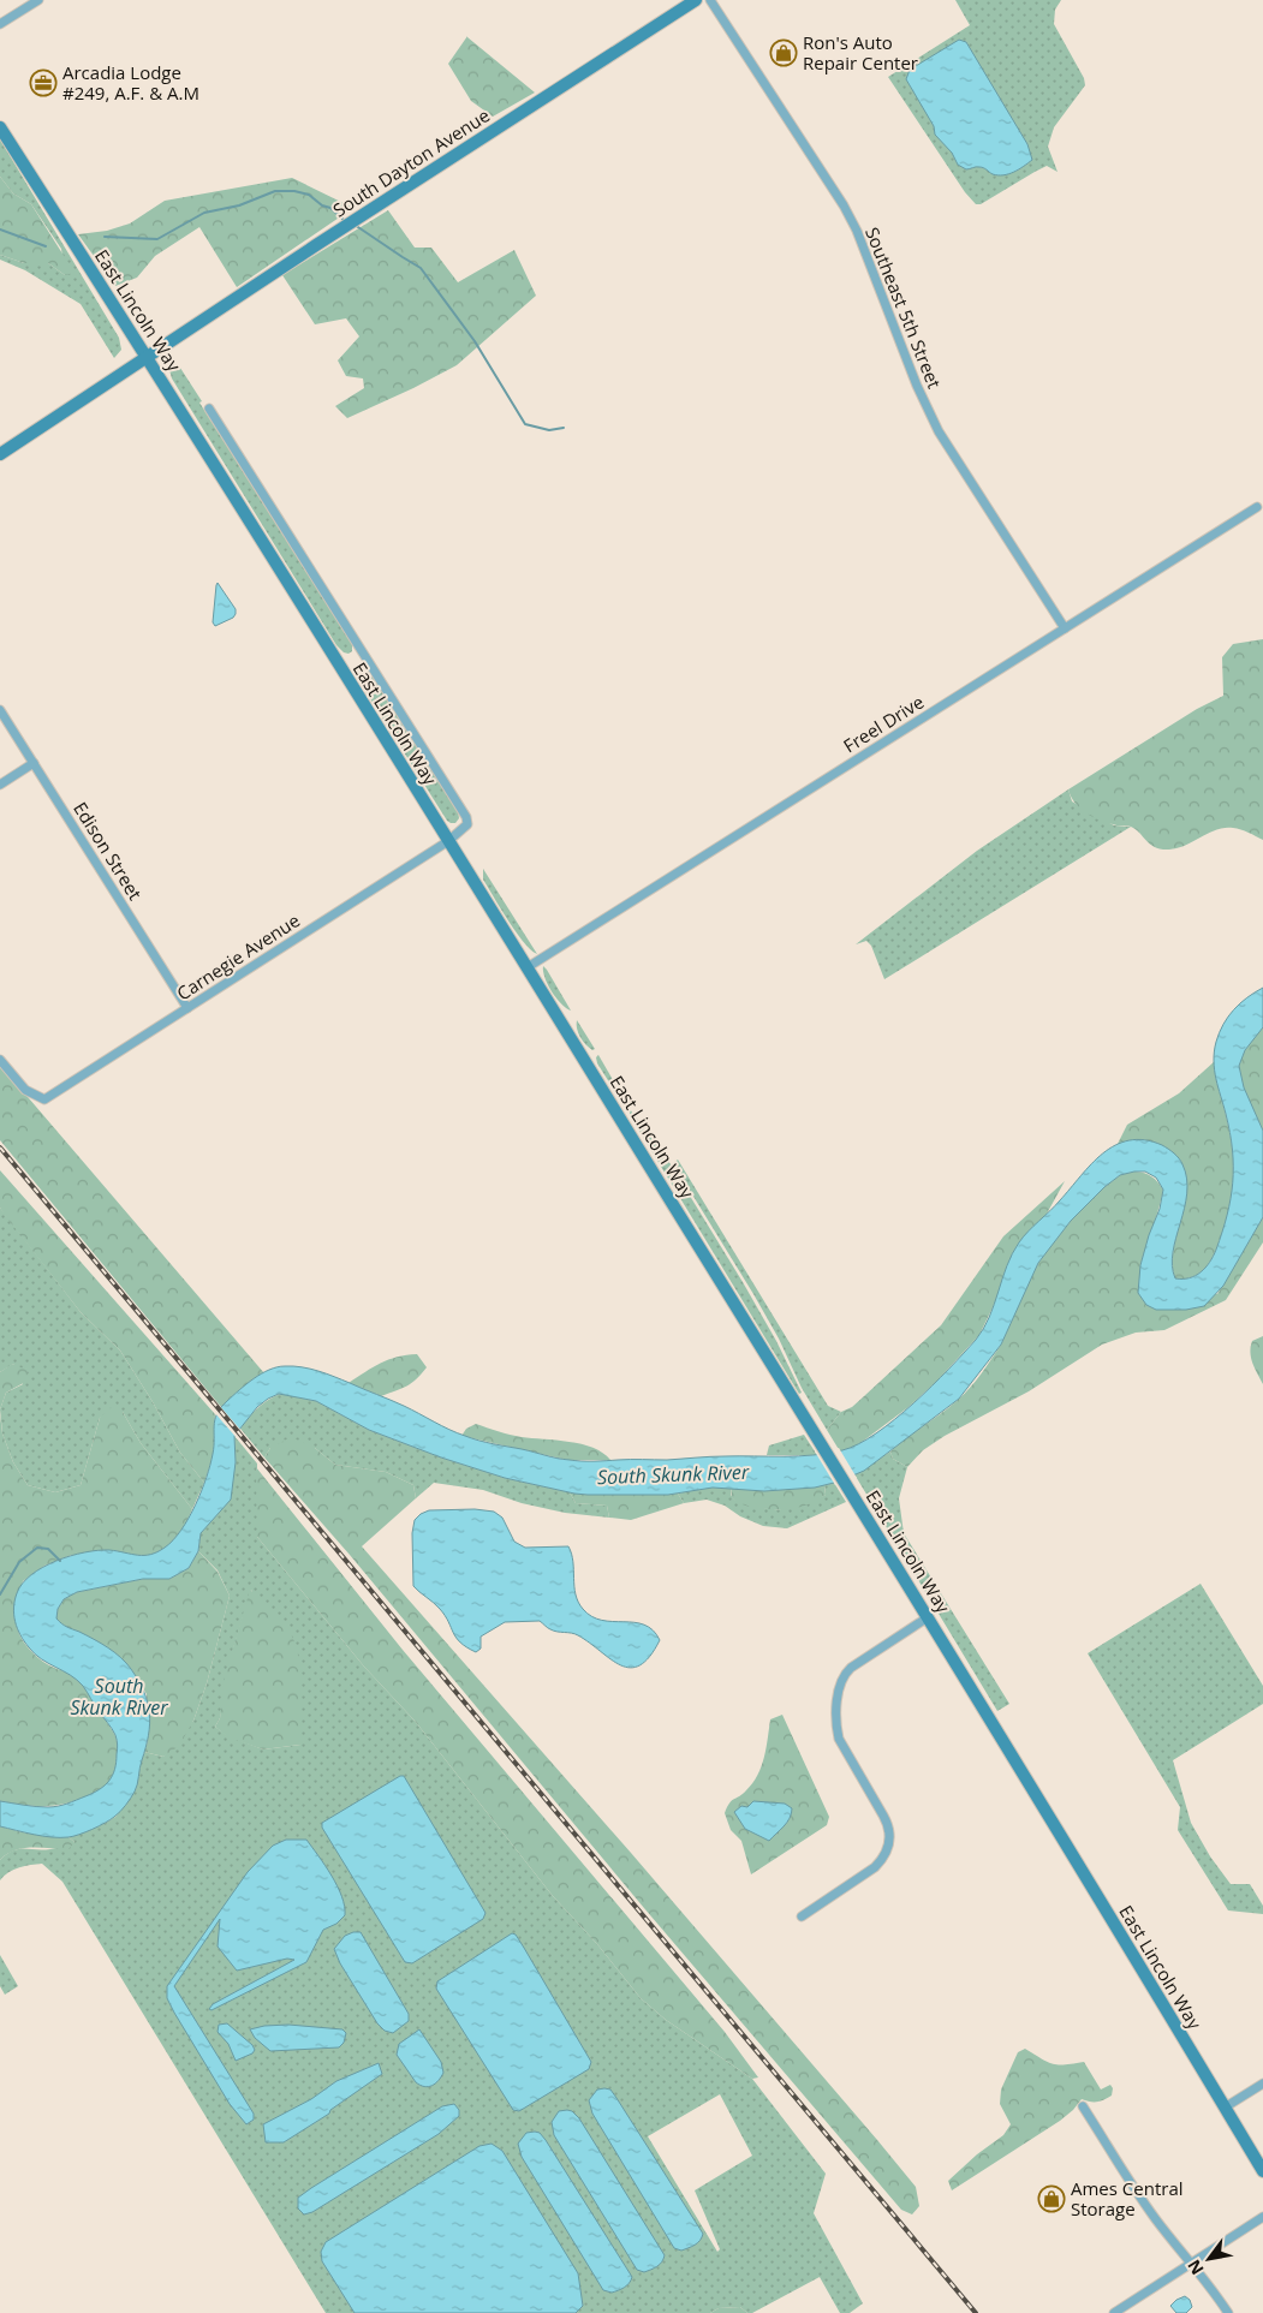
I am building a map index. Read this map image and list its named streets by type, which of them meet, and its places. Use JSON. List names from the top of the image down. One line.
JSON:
{"streets":{"main road":["South Dayton Avenue","East Lincoln Way"],"street":["Southeast 5th Street","Freel Drive","Edison Street","Carnegie Avenue"]},"crossings":[["South Dayton Avenue","East Lincoln Way"],["Southeast 5th Street","Freel Drive"],["East Lincoln Way","Freel Drive"],["East Lincoln Way","Carnegie Avenue"],["Edison Street","Carnegie Avenue"]],"water":["South Skunk River"],"places":{"shop":["Ron's Auto Repair Center","Ames Central Storage"],"office":["Arcadia Lodge #249, A.F. & A.M"]},"north":"bottom left"}
